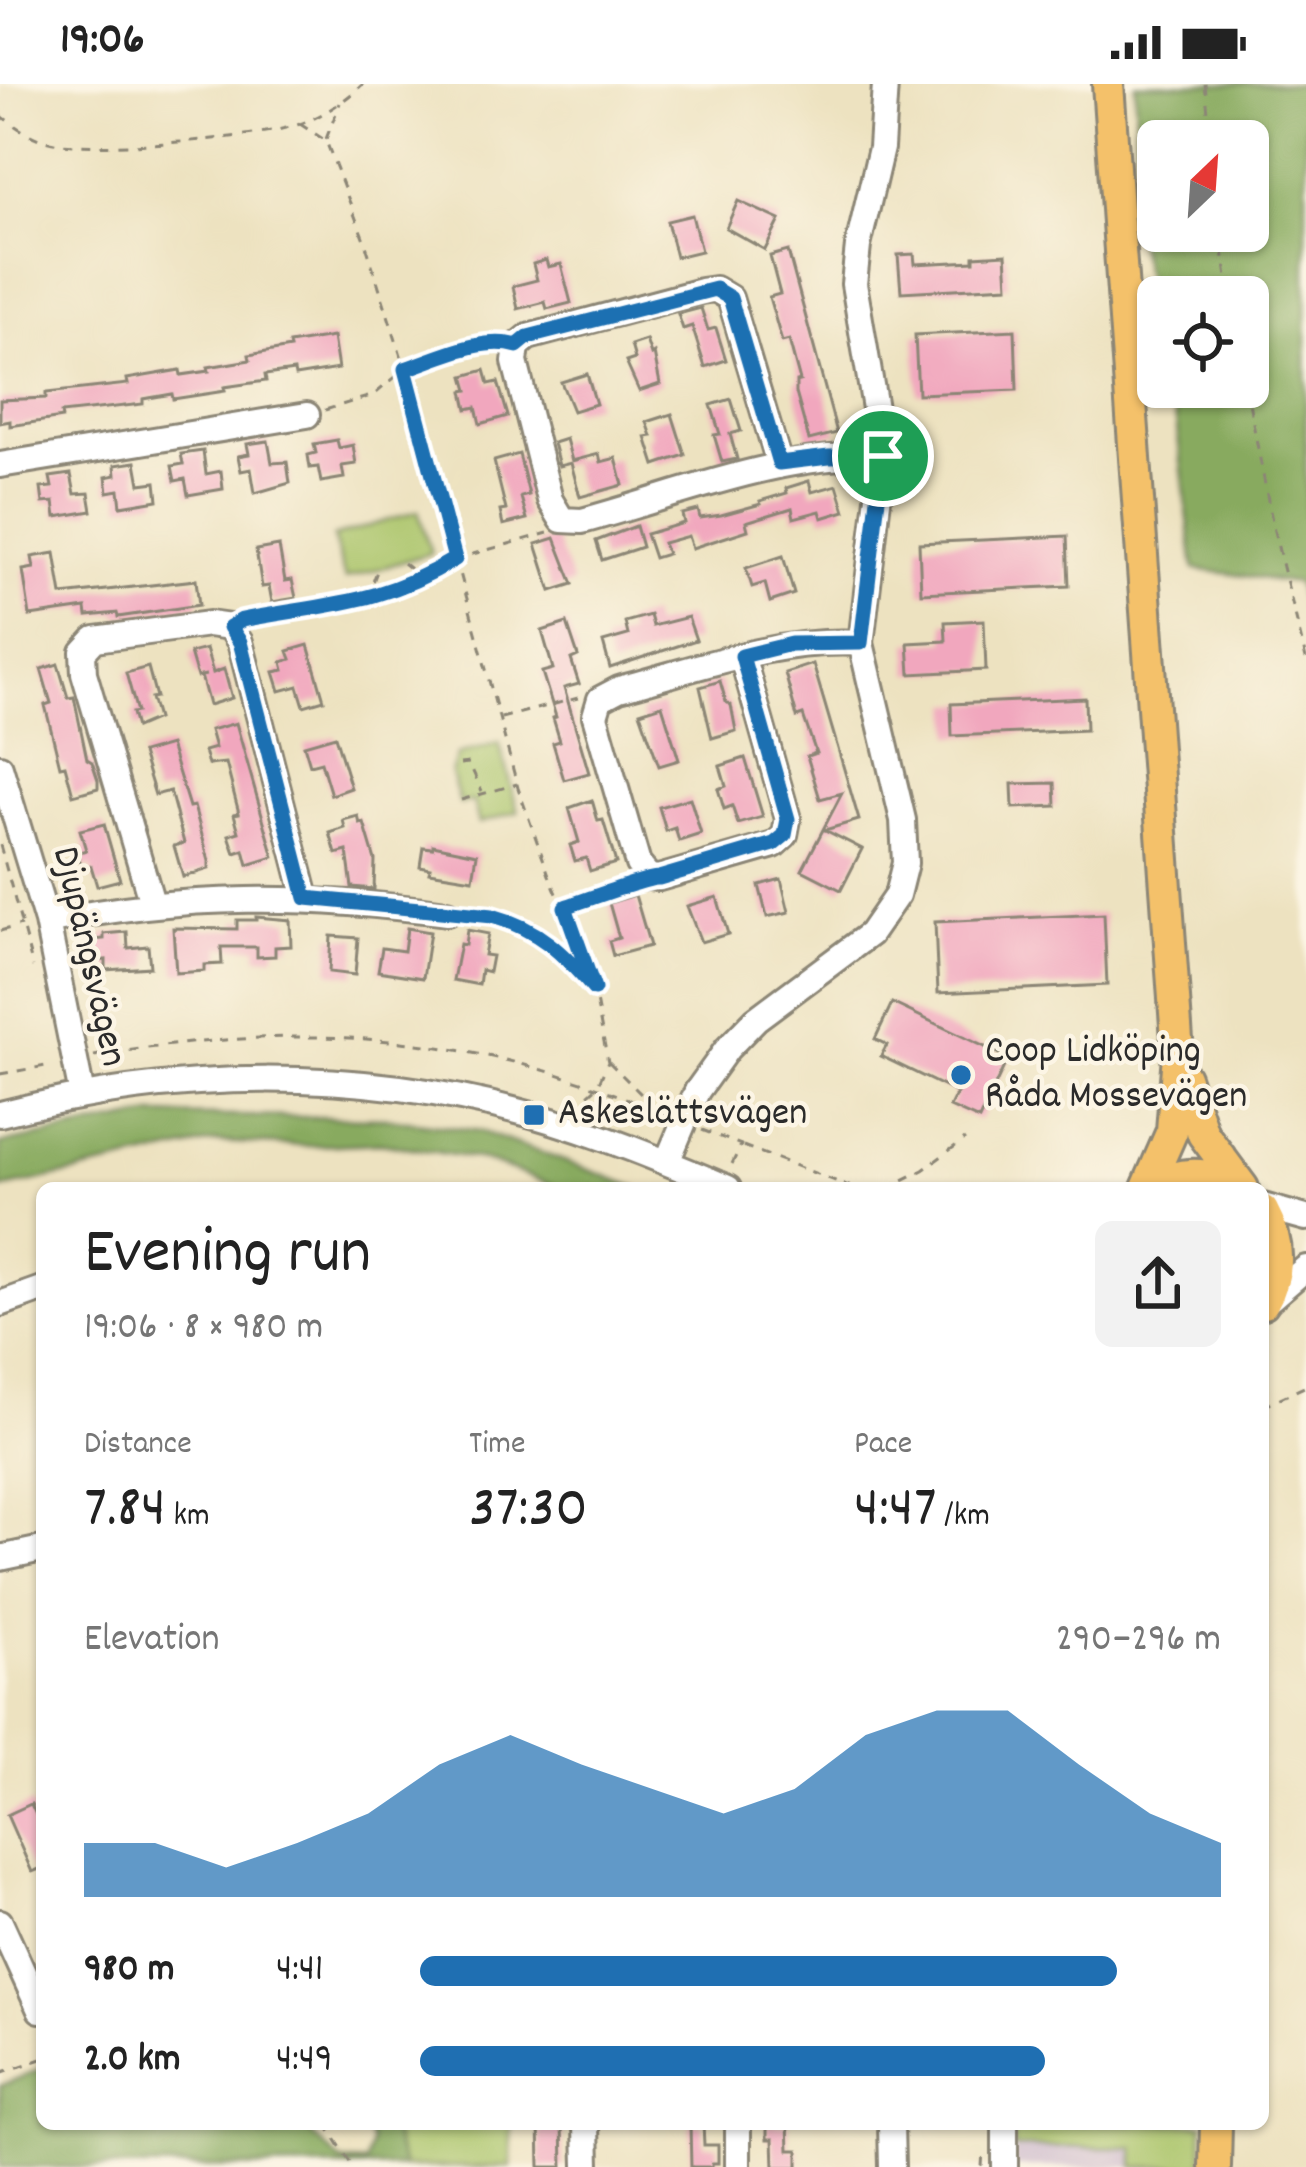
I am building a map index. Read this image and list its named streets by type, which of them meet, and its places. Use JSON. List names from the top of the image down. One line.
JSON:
{"streets":{"street":["Djupängsvägen"]},"places":{"other":["Coop Lidköping Råda Mossevägen"],"transit":["Askeslättsvägen"]},"north":"top right","page":{"status":"19:06","heading":["Evening run","19:06 · 8 × 980 m"],"stats":[["Distance","7.84 km"],["Time","37:30"],["Pace","4:47 /km"]],"chart":["Elevation","290–296 m"],"list":[{"name":"980 m","note":"4:41"},{"name":"2.0 km","note":"4:49"}]}}
